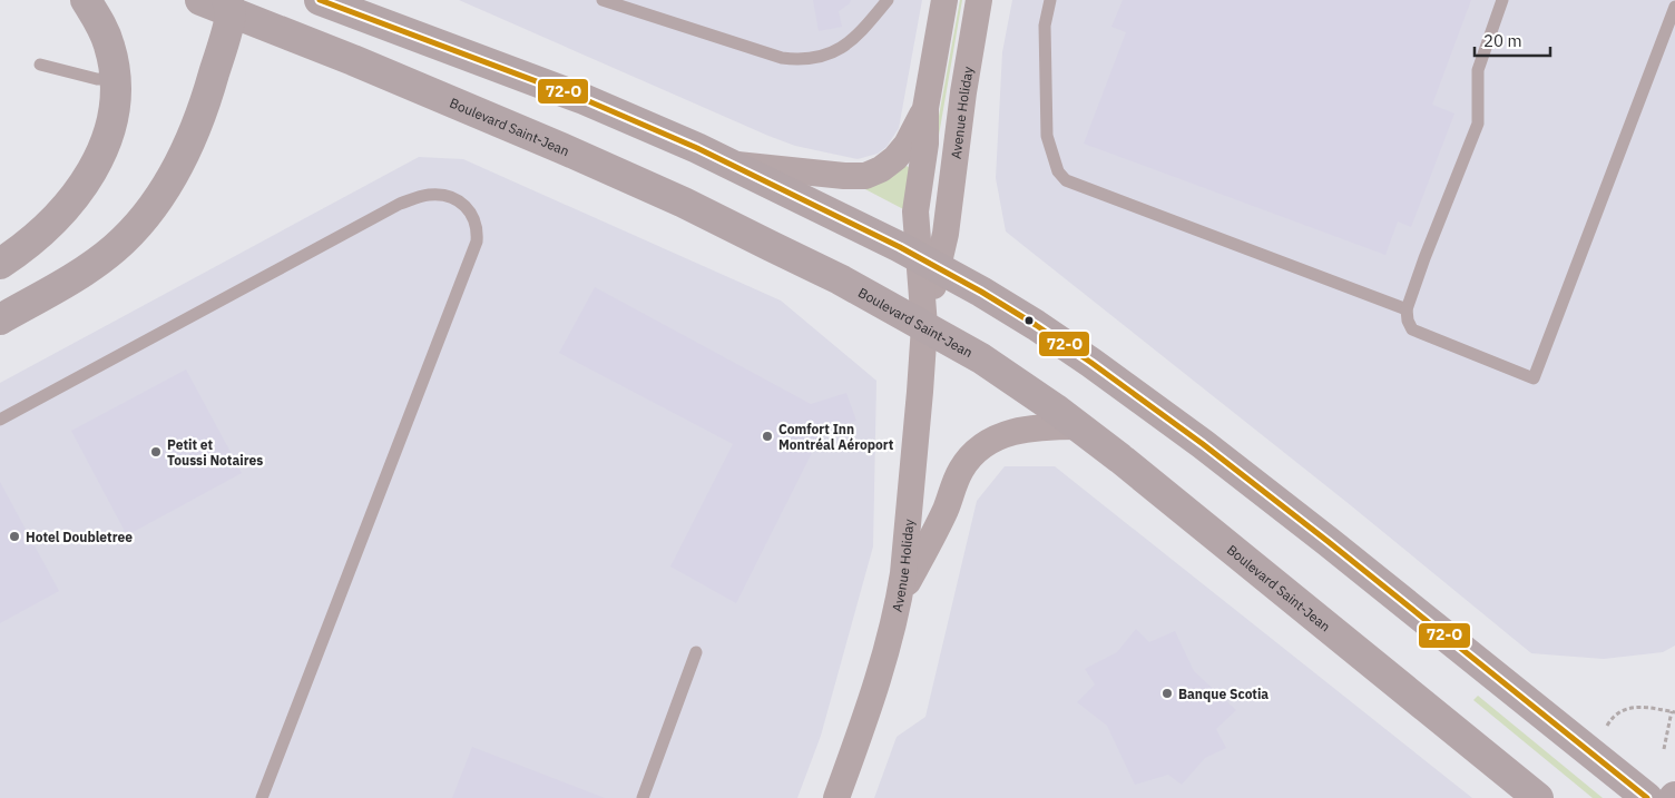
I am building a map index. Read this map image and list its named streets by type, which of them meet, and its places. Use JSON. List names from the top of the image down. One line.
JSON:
{"streets":{"main road":["Boulevard Saint-Jean"],"street":["Avenue Holiday"]},"crossings":[["Avenue Holiday","Boulevard Saint-Jean"]],"places":["Comfort Inn Montréal Aéroport","Petit et Toussi Notaires","Hotel Doubletree","Banque Scotia"],"lines":["transit line 72-O"],"scale_bar":"20 m"}
